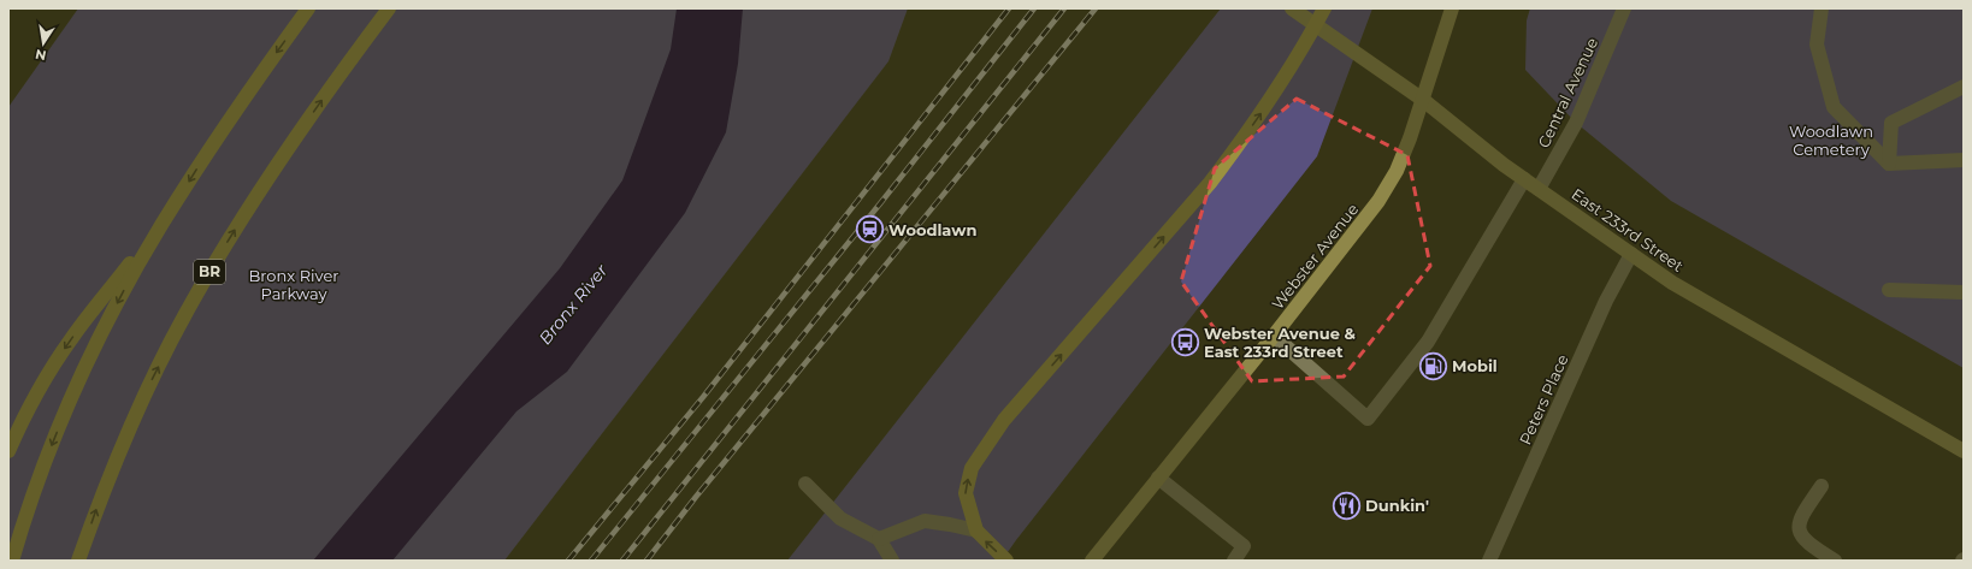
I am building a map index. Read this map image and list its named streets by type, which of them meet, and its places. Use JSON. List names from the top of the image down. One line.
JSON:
{"streets":{"highway":["BR"],"main road":["East 233rd Street","Webster Avenue"],"street":["Central Avenue","Peters Place"]},"crossings":[["Central Avenue","East 233rd Street"],["East 233rd Street","Webster Avenue"],["East 233rd Street","Peters Place"]],"water":["Bronx River"],"parks":["Woodlawn Cemetery","Bronx River Parkway"],"places":{"station":["Woodlawn"],"bus stop":["Webster Avenue & East 233rd Street"],"fuel station":["Mobil"],"restaurant":["Dunkin'"]},"north":"bottom"}
